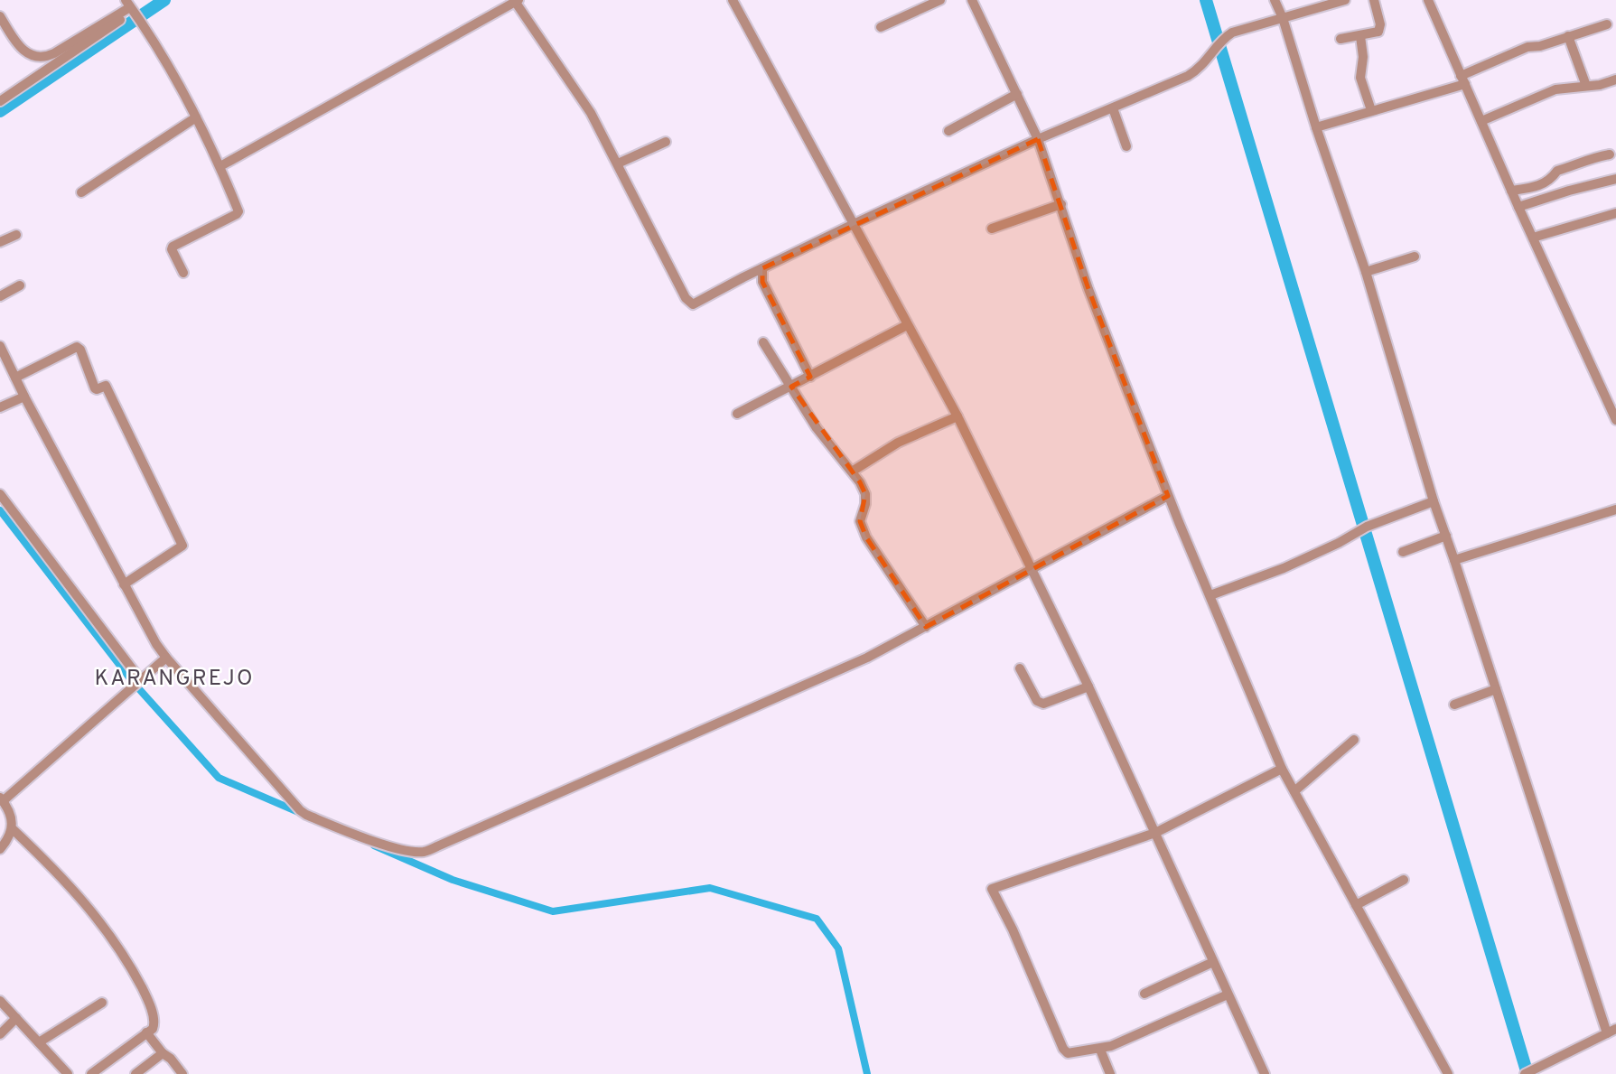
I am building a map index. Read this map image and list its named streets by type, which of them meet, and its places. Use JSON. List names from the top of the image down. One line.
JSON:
{"districts":["KARANGREJO"]}
